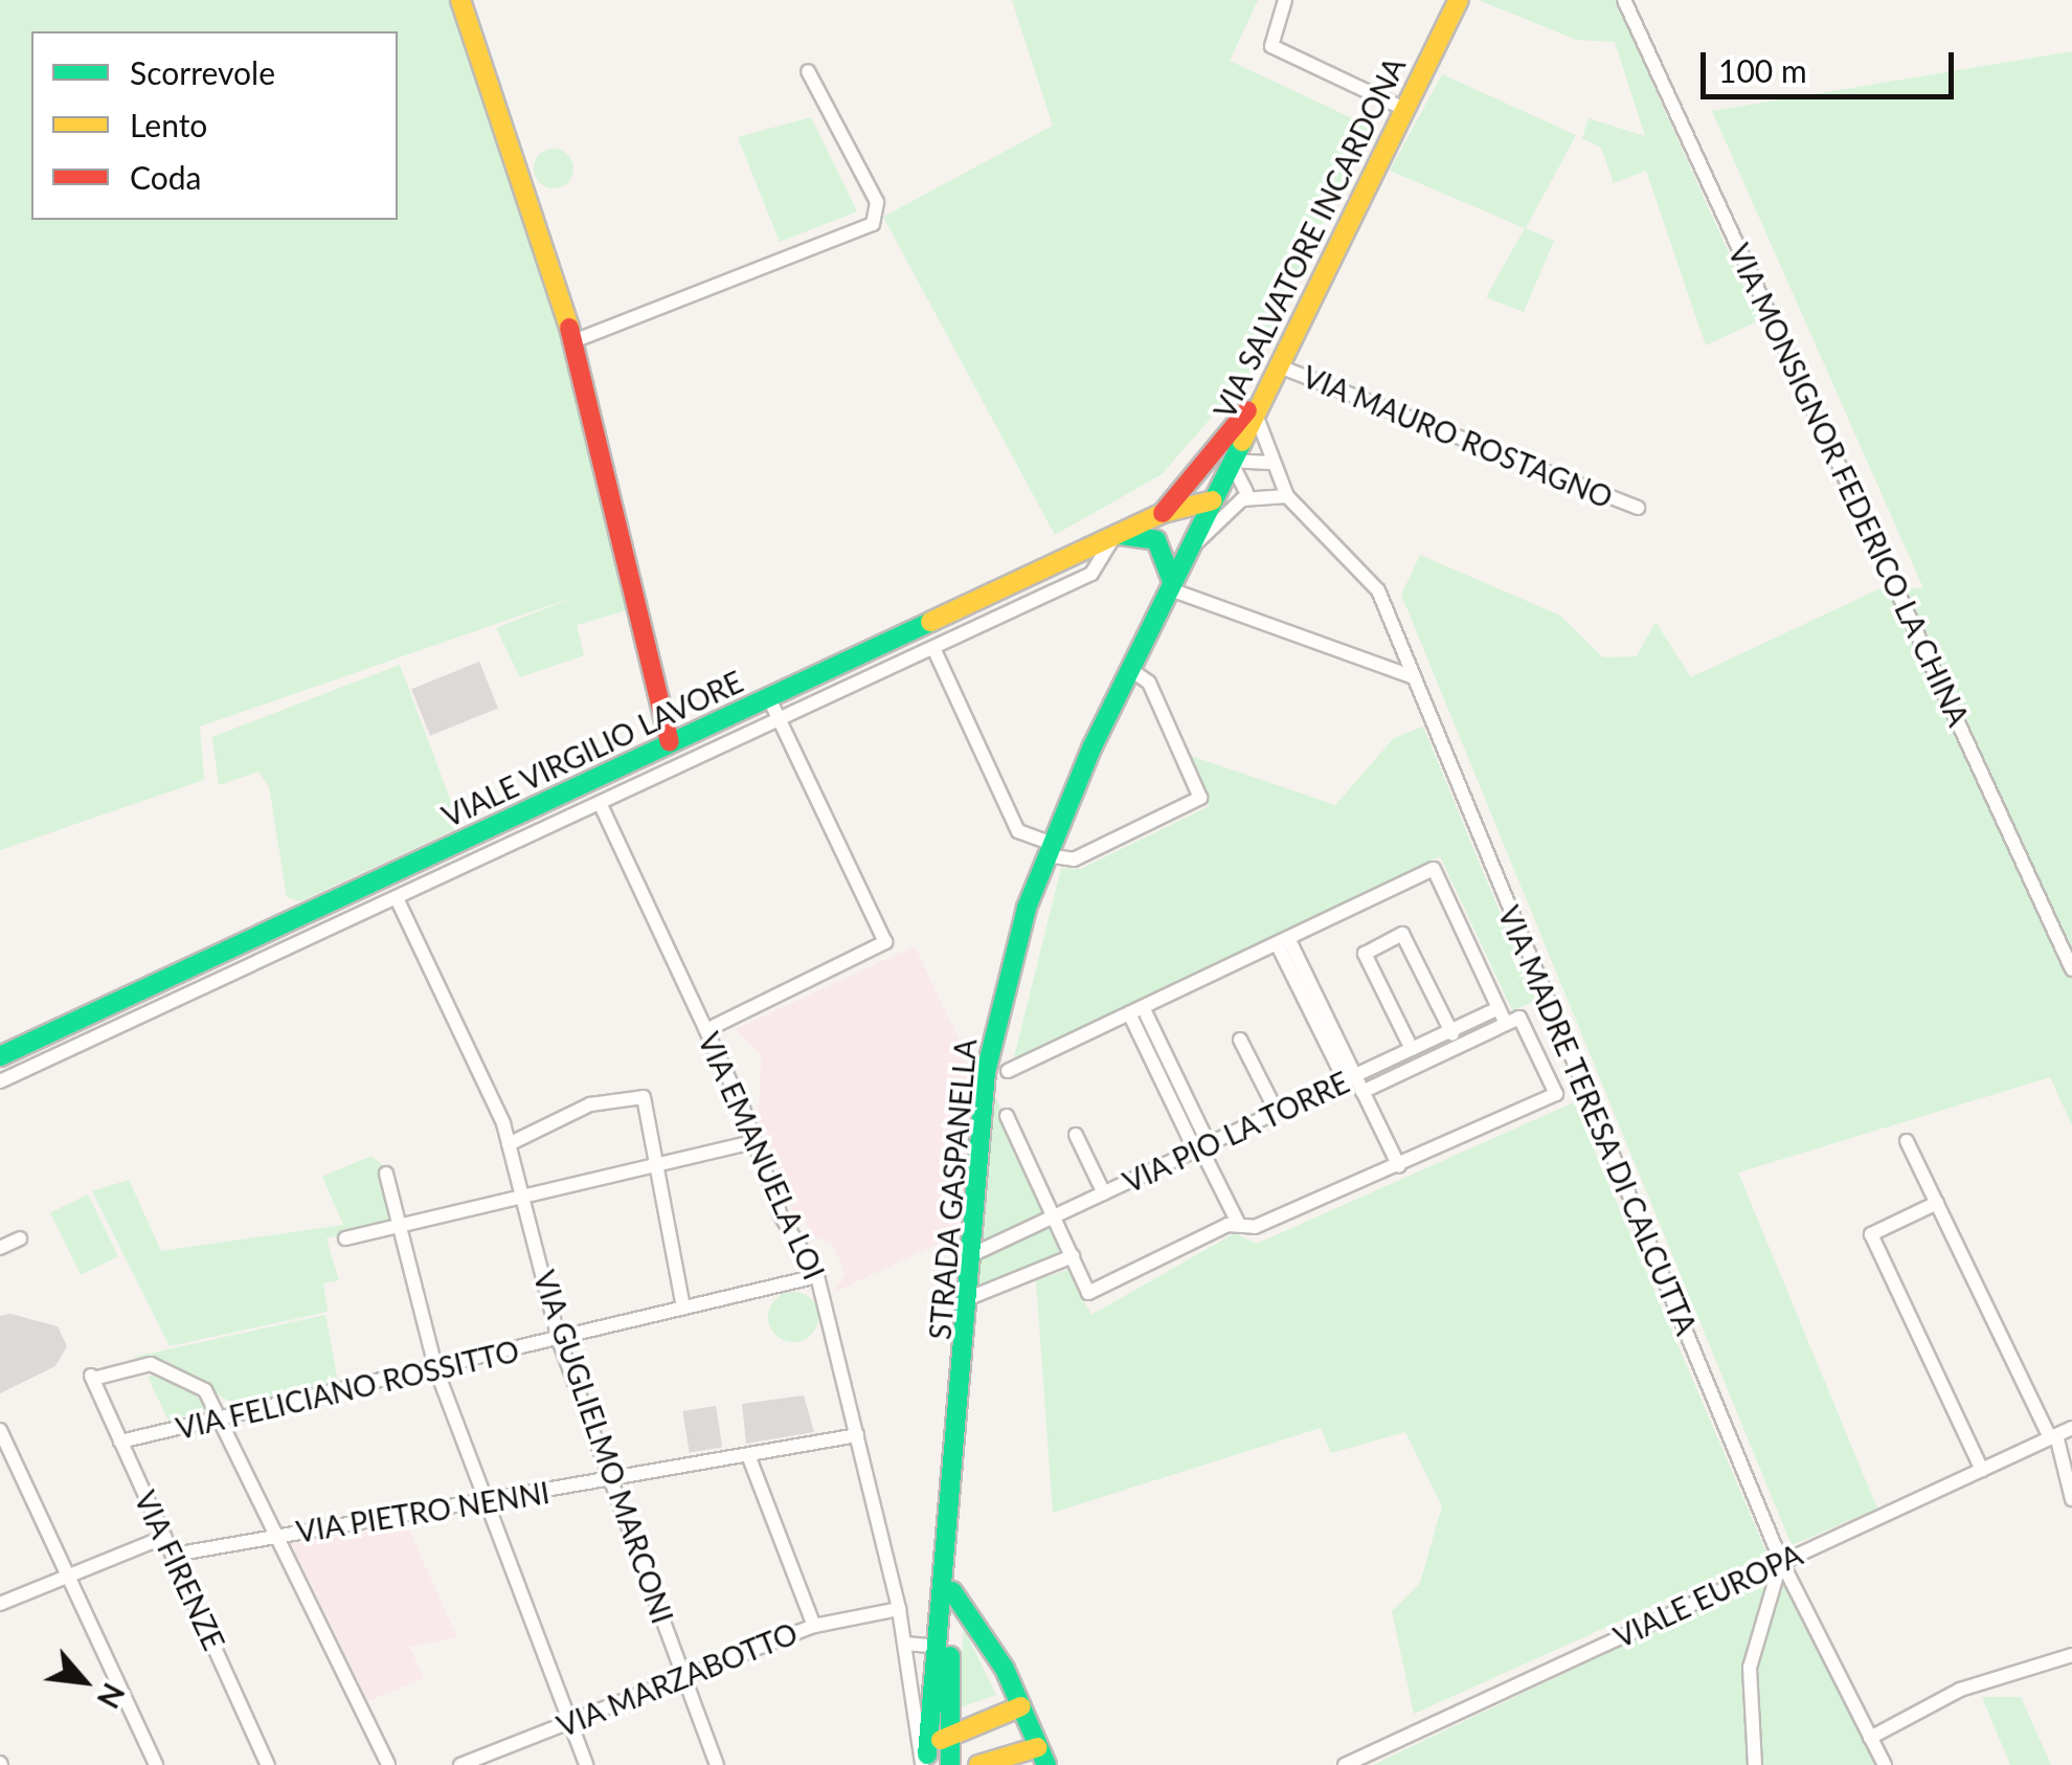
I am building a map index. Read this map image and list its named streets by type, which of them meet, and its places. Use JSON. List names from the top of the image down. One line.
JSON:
{"streets":{"street":["VIA SALVATORE INCARDONA","VIA MAURO ROSTAGNO","VIA MONSIGNOR FEDERICO LA CHINA","VIALE VIRGILIO LAVORE","VIA MADRE TERESA DI CALCUTTA","VIA PIO LA TORRE","VIA EMANUELA LOI","STRADA GASPANELLA","VIA FELICIANO ROSSITTO","VIA GUGLIELMO MARCONI","VIA PIETRO NENNI","VIA FIRENZE","VIALE EUROPA","VIA MARZABOTTO"]},"crossings":[["VIA SALVATORE INCARDONA","VIA MAURO ROSTAGNO"],["VIA SALVATORE INCARDONA","VIALE VIRGILIO LAVORE"],["VIA SALVATORE INCARDONA","VIA MADRE TERESA DI CALCUTTA"],["VIA SALVATORE INCARDONA","STRADA GASPANELLA"],["VIALE VIRGILIO LAVORE","STRADA GASPANELLA"],["VIA MADRE TERESA DI CALCUTTA","VIALE EUROPA"],["VIA PIO LA TORRE","STRADA GASPANELLA"],["VIA EMANUELA LOI","STRADA GASPANELLA"],["VIA EMANUELA LOI","VIA FELICIANO ROSSITTO"],["VIA EMANUELA LOI","VIA PIETRO NENNI"],["VIA EMANUELA LOI","VIA MARZABOTTO"],["VIA FELICIANO ROSSITTO","VIA GUGLIELMO MARCONI"],["VIA FELICIANO ROSSITTO","VIA FIRENZE"],["VIA GUGLIELMO MARCONI","VIA PIETRO NENNI"],["VIA GUGLIELMO MARCONI","VIA MARZABOTTO"],["VIA PIETRO NENNI","VIA FIRENZE"]],"legend":["Scorrevole","Lento","Coda"],"scale_bar":"100 m","north":"bottom right"}
